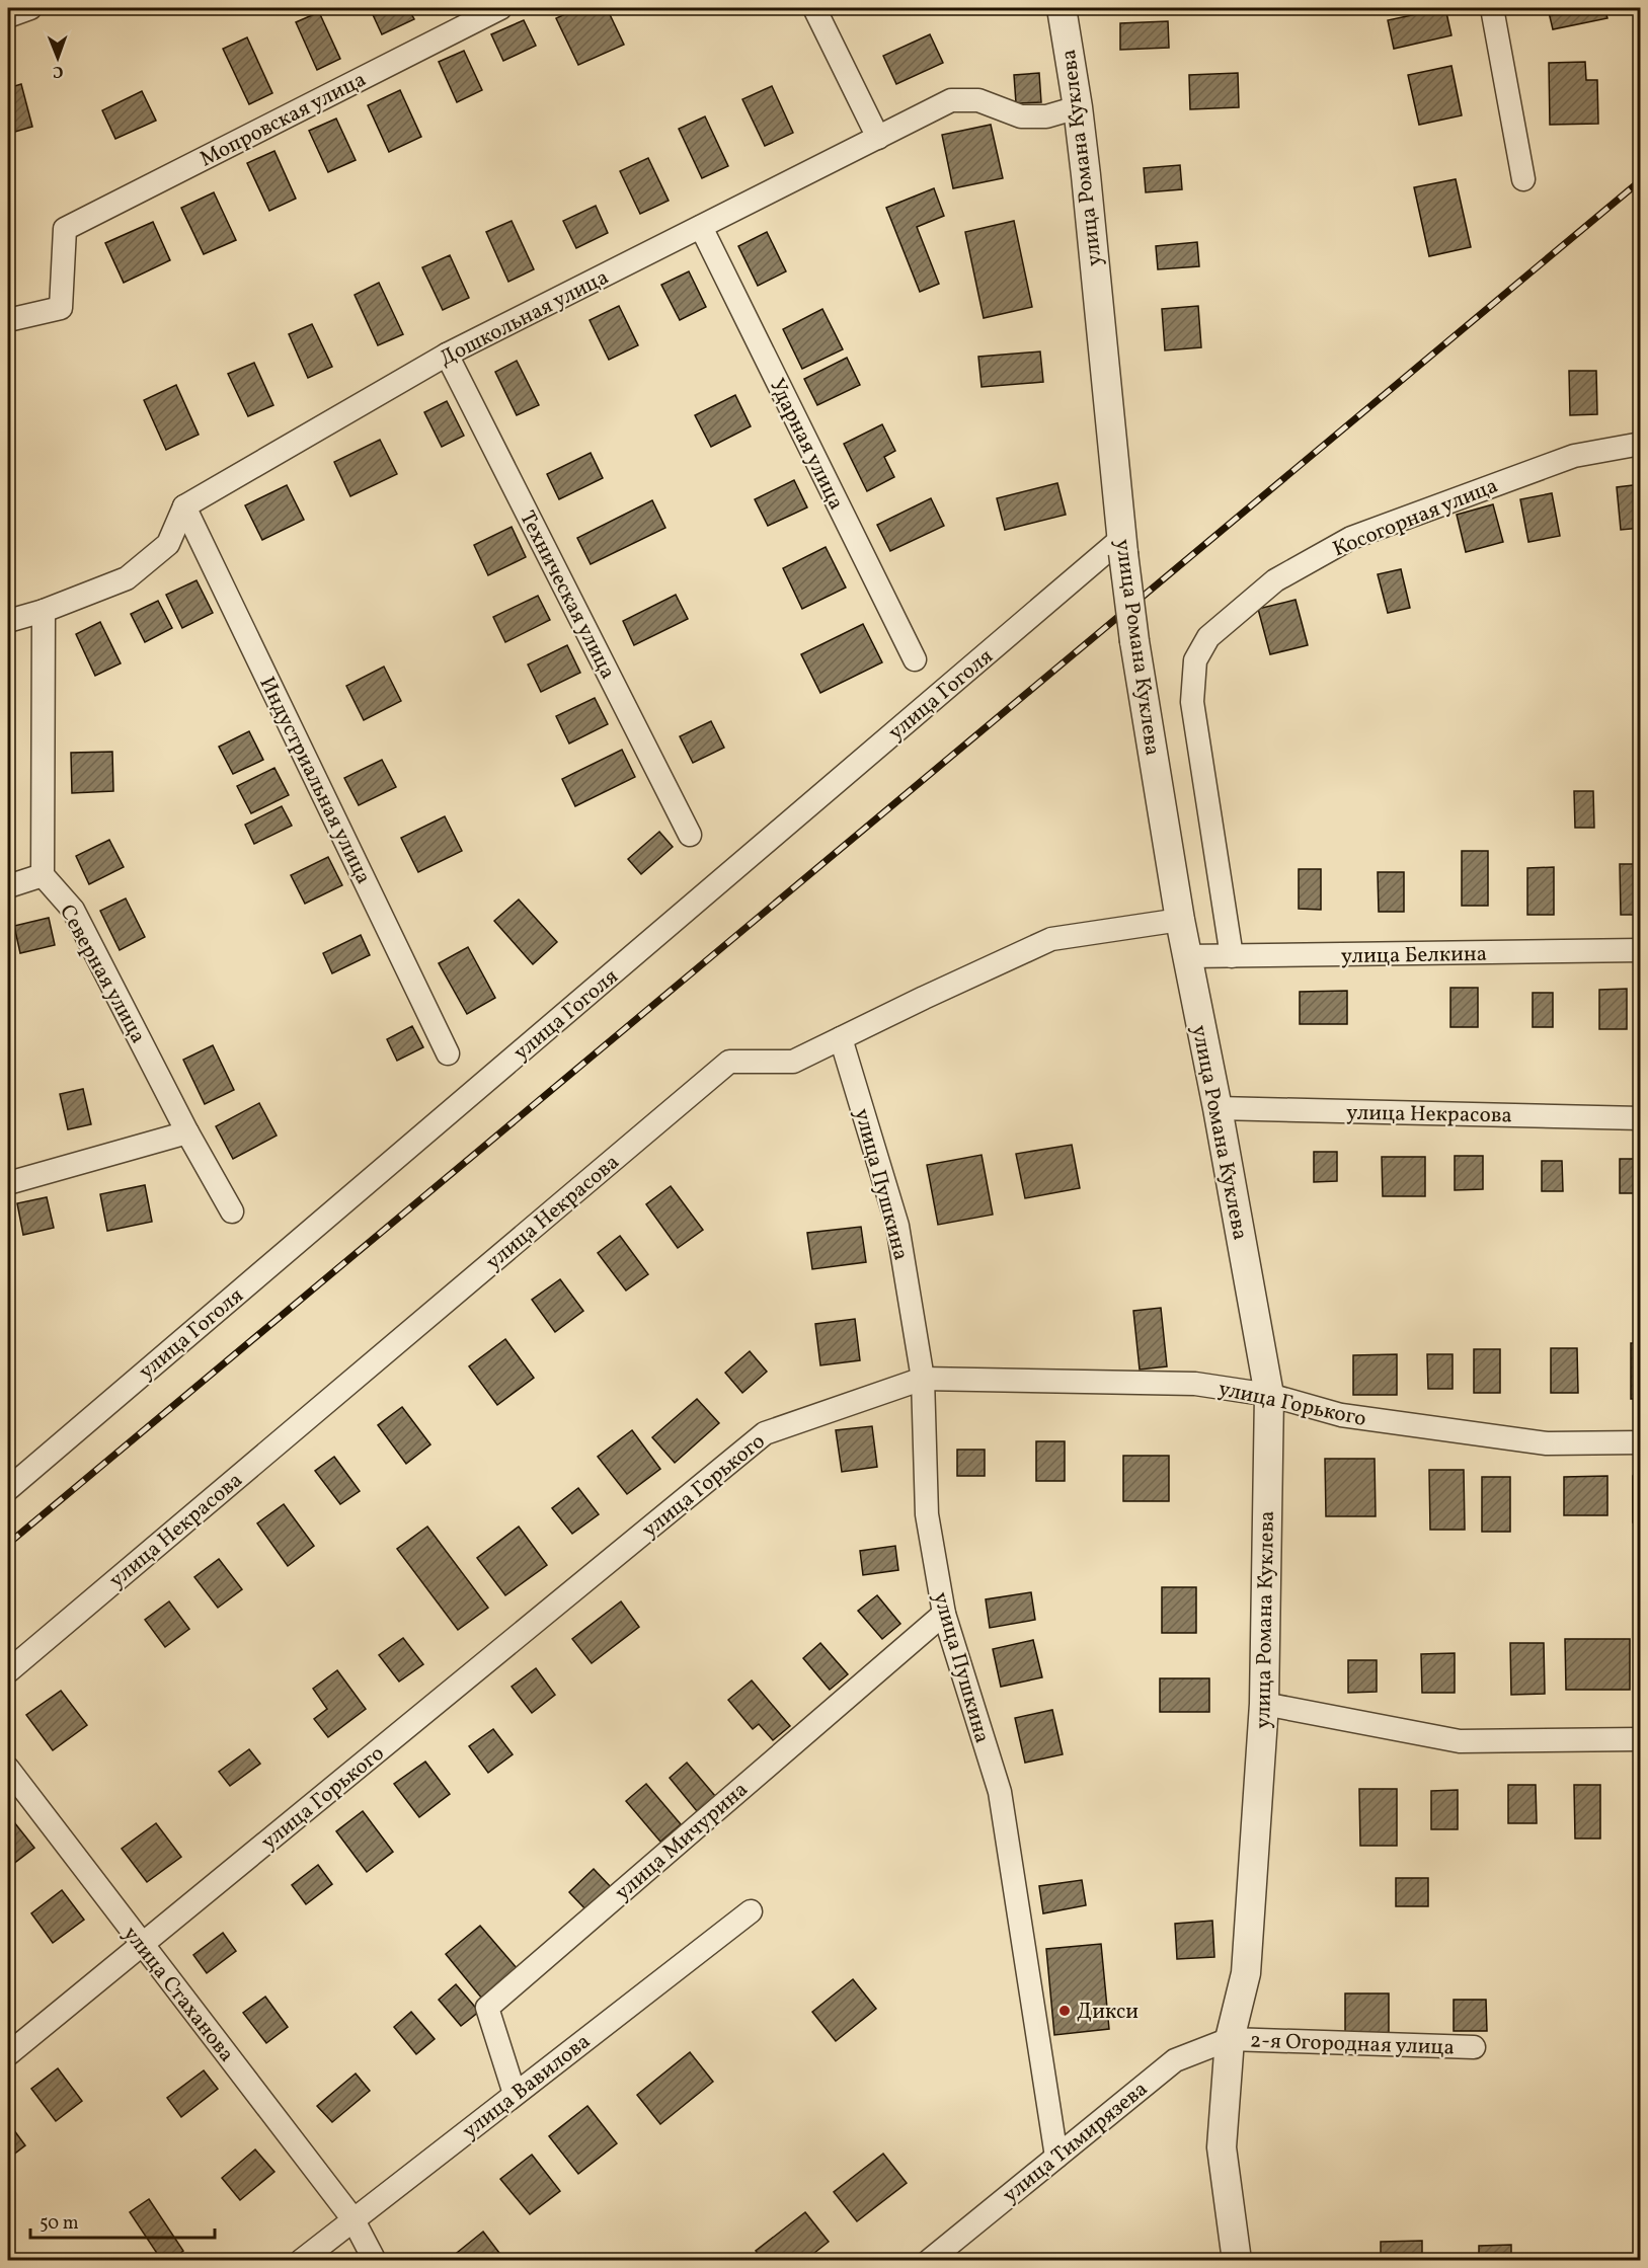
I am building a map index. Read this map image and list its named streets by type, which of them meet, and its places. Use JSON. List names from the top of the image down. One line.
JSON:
{"streets":{"street":["Мопровская улица","улица Романа Куклева","Дошкольная улица","Ударная улица","Косогорная улица","Техническая улица","улица Гоголя","Индустриальная улица","улица Белкина","Северная улица","улица Некрасова","улица Пушкина","улица Горького","улица Мичурина","улица Стаханова","2-я Огородная улица","улица Вавилова","улица Тимирязева"]},"crossings":[["улица Романа Куклева","Дошкольная улица"],["улица Романа Куклева","улица Гоголя"],["улица Романа Куклева","улица Белкина"],["улица Романа Куклева","улица Некрасова"],["улица Романа Куклева","улица Горького"],["улица Романа Куклева","2-я Огородная улица"],["улица Романа Куклева","улица Тимирязева"],["Дошкольная улица","Ударная улица"],["Дошкольная улица","Техническая улица"],["Дошкольная улица","Индустриальная улица"],["Косогорная улица","улица Белкина"],["улица Некрасова","улица Пушкина"],["улица Пушкина","улица Горького"],["улица Пушкина","улица Мичурина"],["улица Пушкина","улица Тимирязева"],["улица Горького","улица Стаханова"],["улица Мичурина","улица Вавилова"],["улица Стаханова","улица Вавилова"],["2-я Огородная улица","улица Тимирязева"]],"places":["Дикси"],"scale_bar":"50 m","north":"bottom"}
